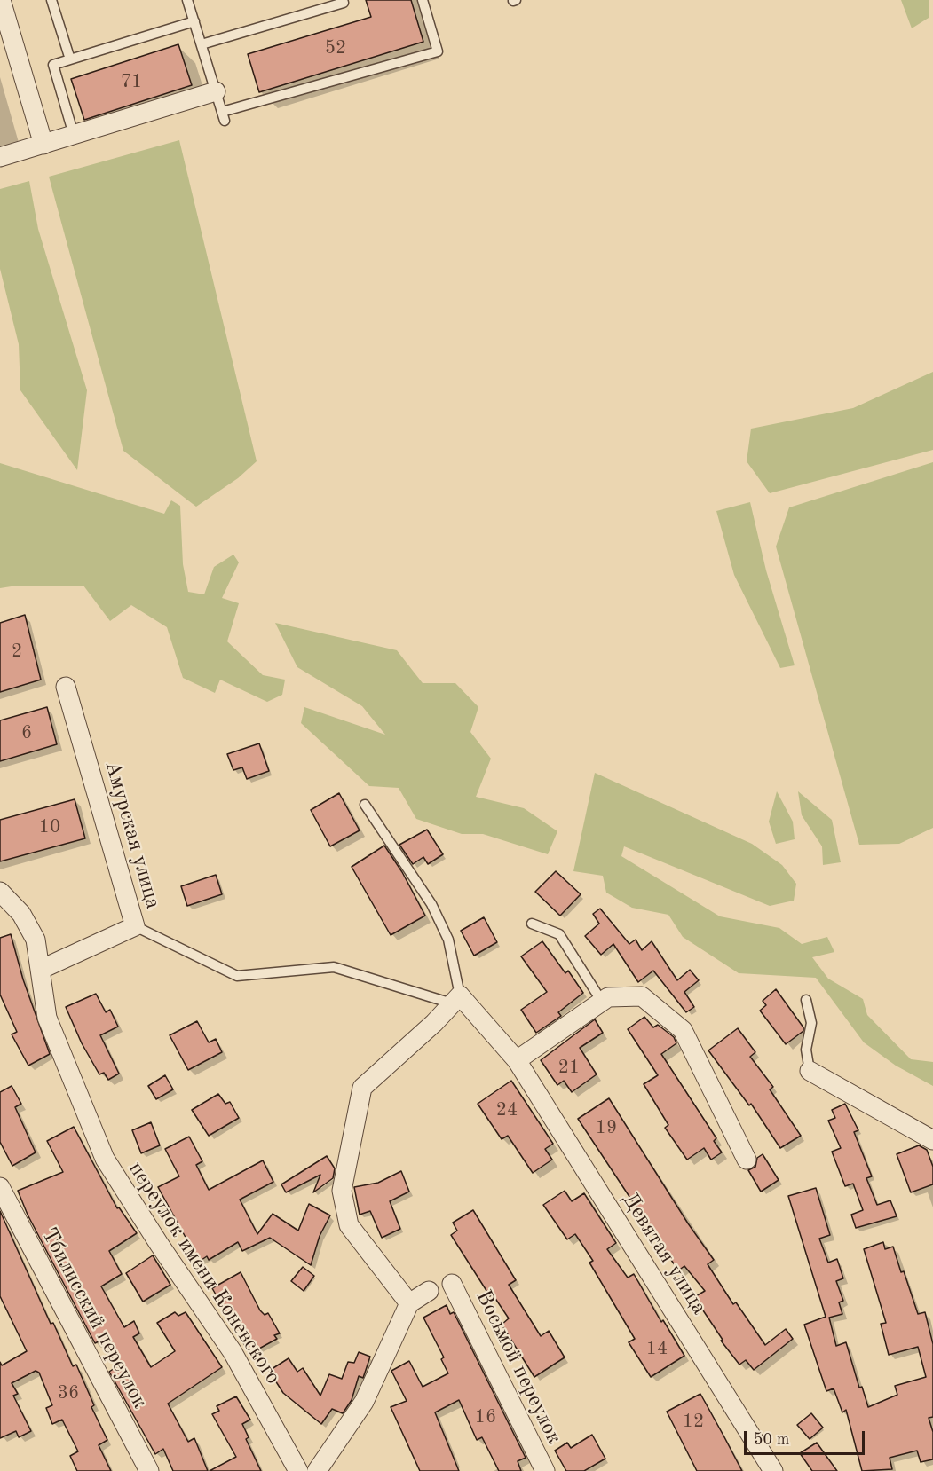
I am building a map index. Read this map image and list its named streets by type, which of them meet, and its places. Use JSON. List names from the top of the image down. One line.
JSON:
{"streets":{"street":["Амурская улица","Девятая улица","переулок имени Коневского","Тбилисский переулок","Восьмой переулок"]},"crossings":[["Амурская улица","переулок имени Коневского"]],"house_numbers":["52","71","2","6","10","21","24","19","14","36","16","12"],"scale_bar":"50 m"}
